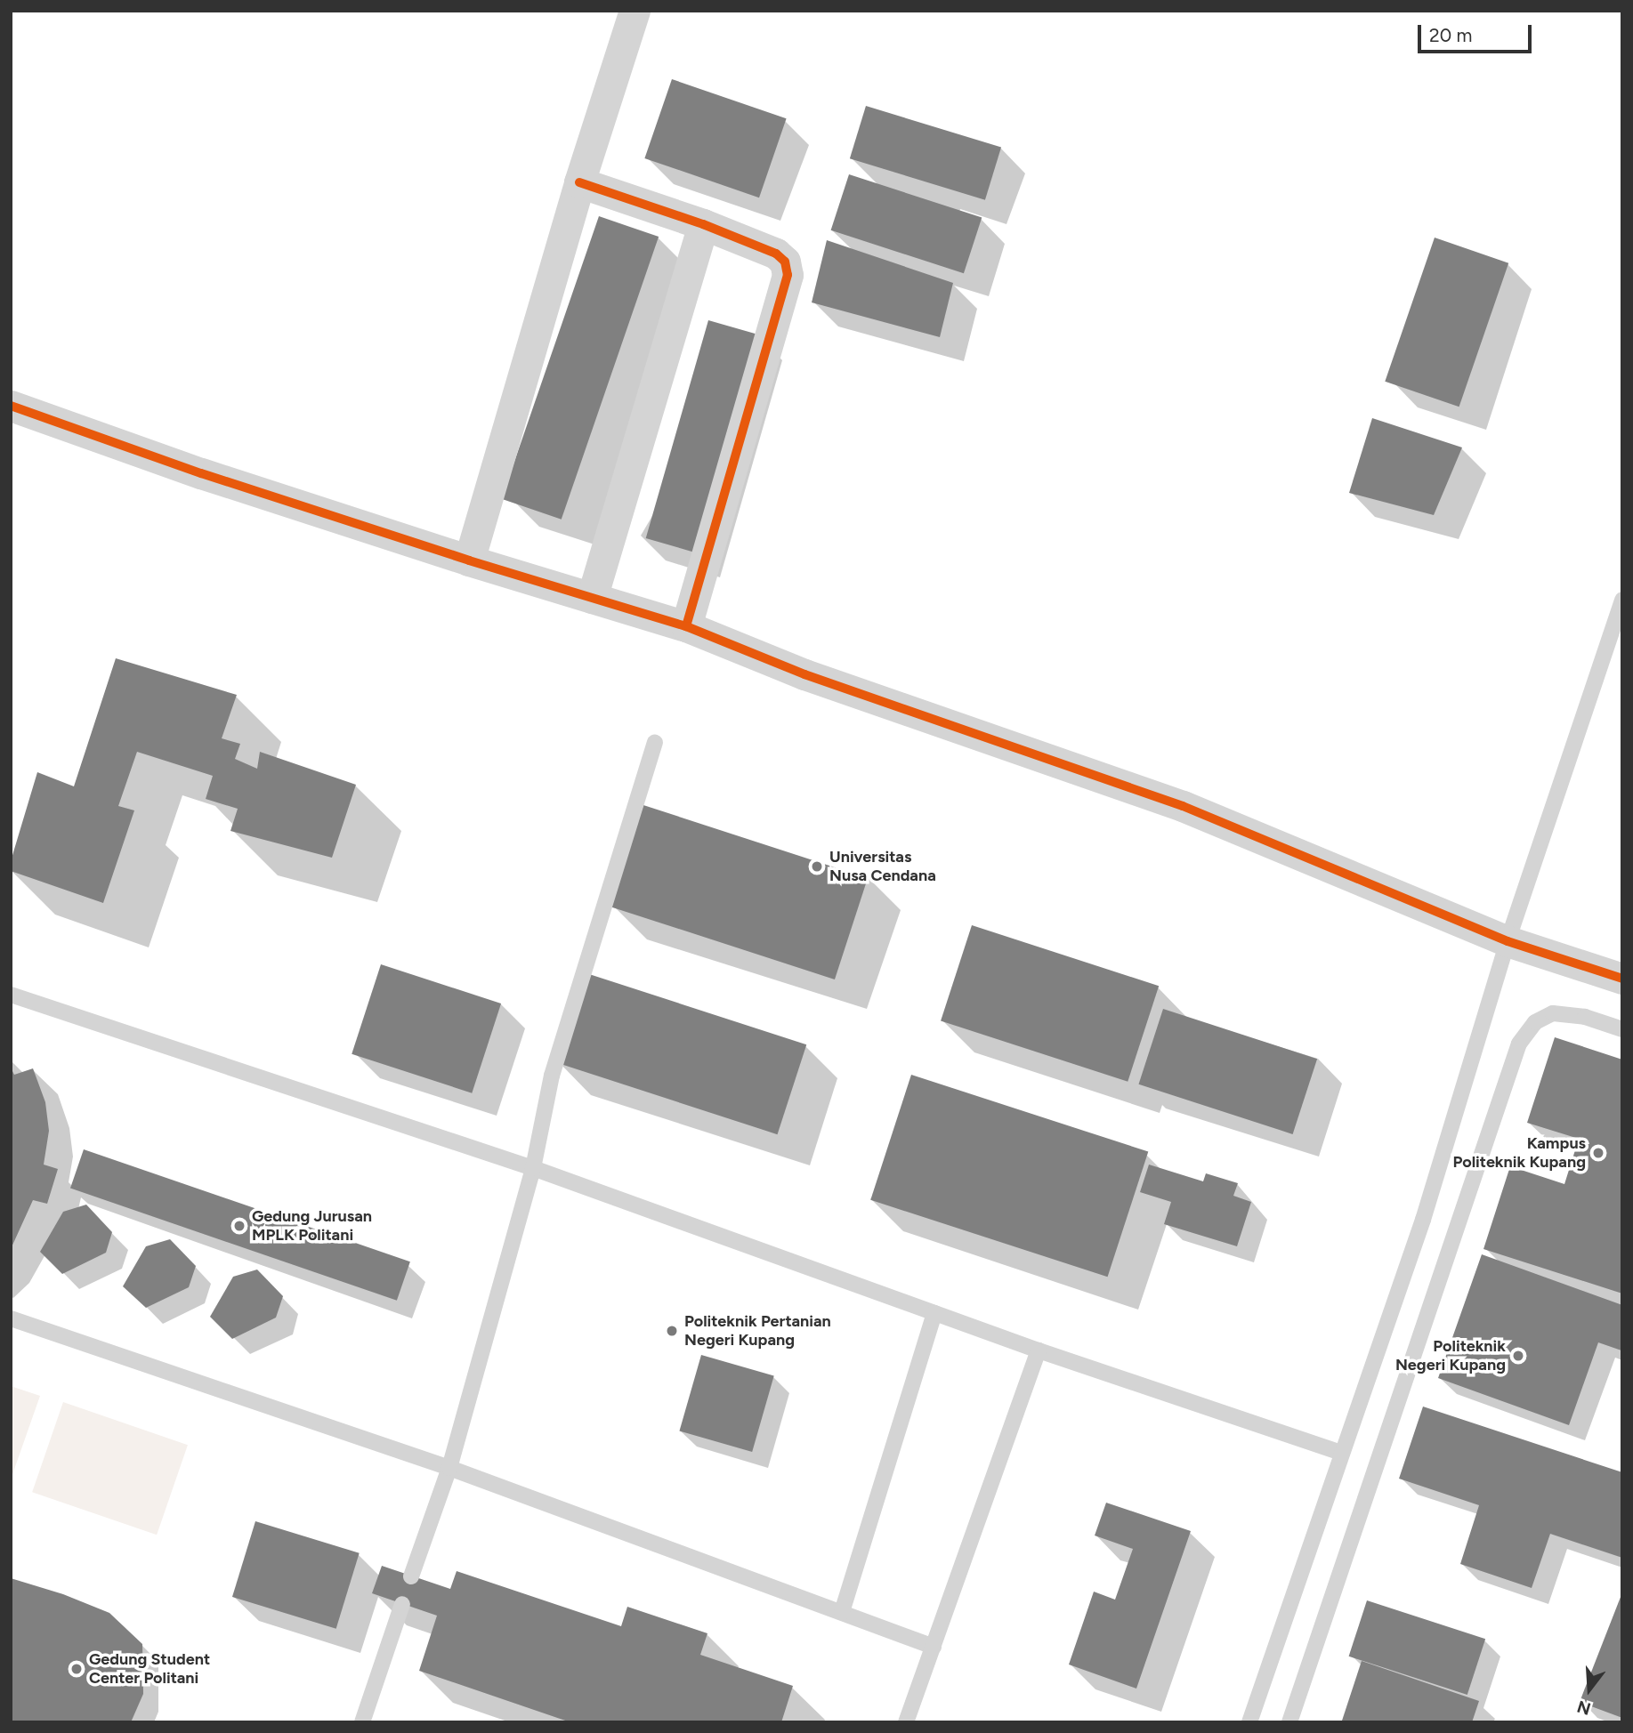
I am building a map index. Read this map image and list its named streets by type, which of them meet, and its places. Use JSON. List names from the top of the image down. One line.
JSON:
{"places":["Universitas Nusa Cendana","Kampus Politeknik Kupang","Gedung Jurusan MPLK Politani","Politeknik Pertanian Negeri Kupang","Politeknik Negeri Kupang","Gedung Student Center Politani"],"scale_bar":"20 m","north":"bottom"}
